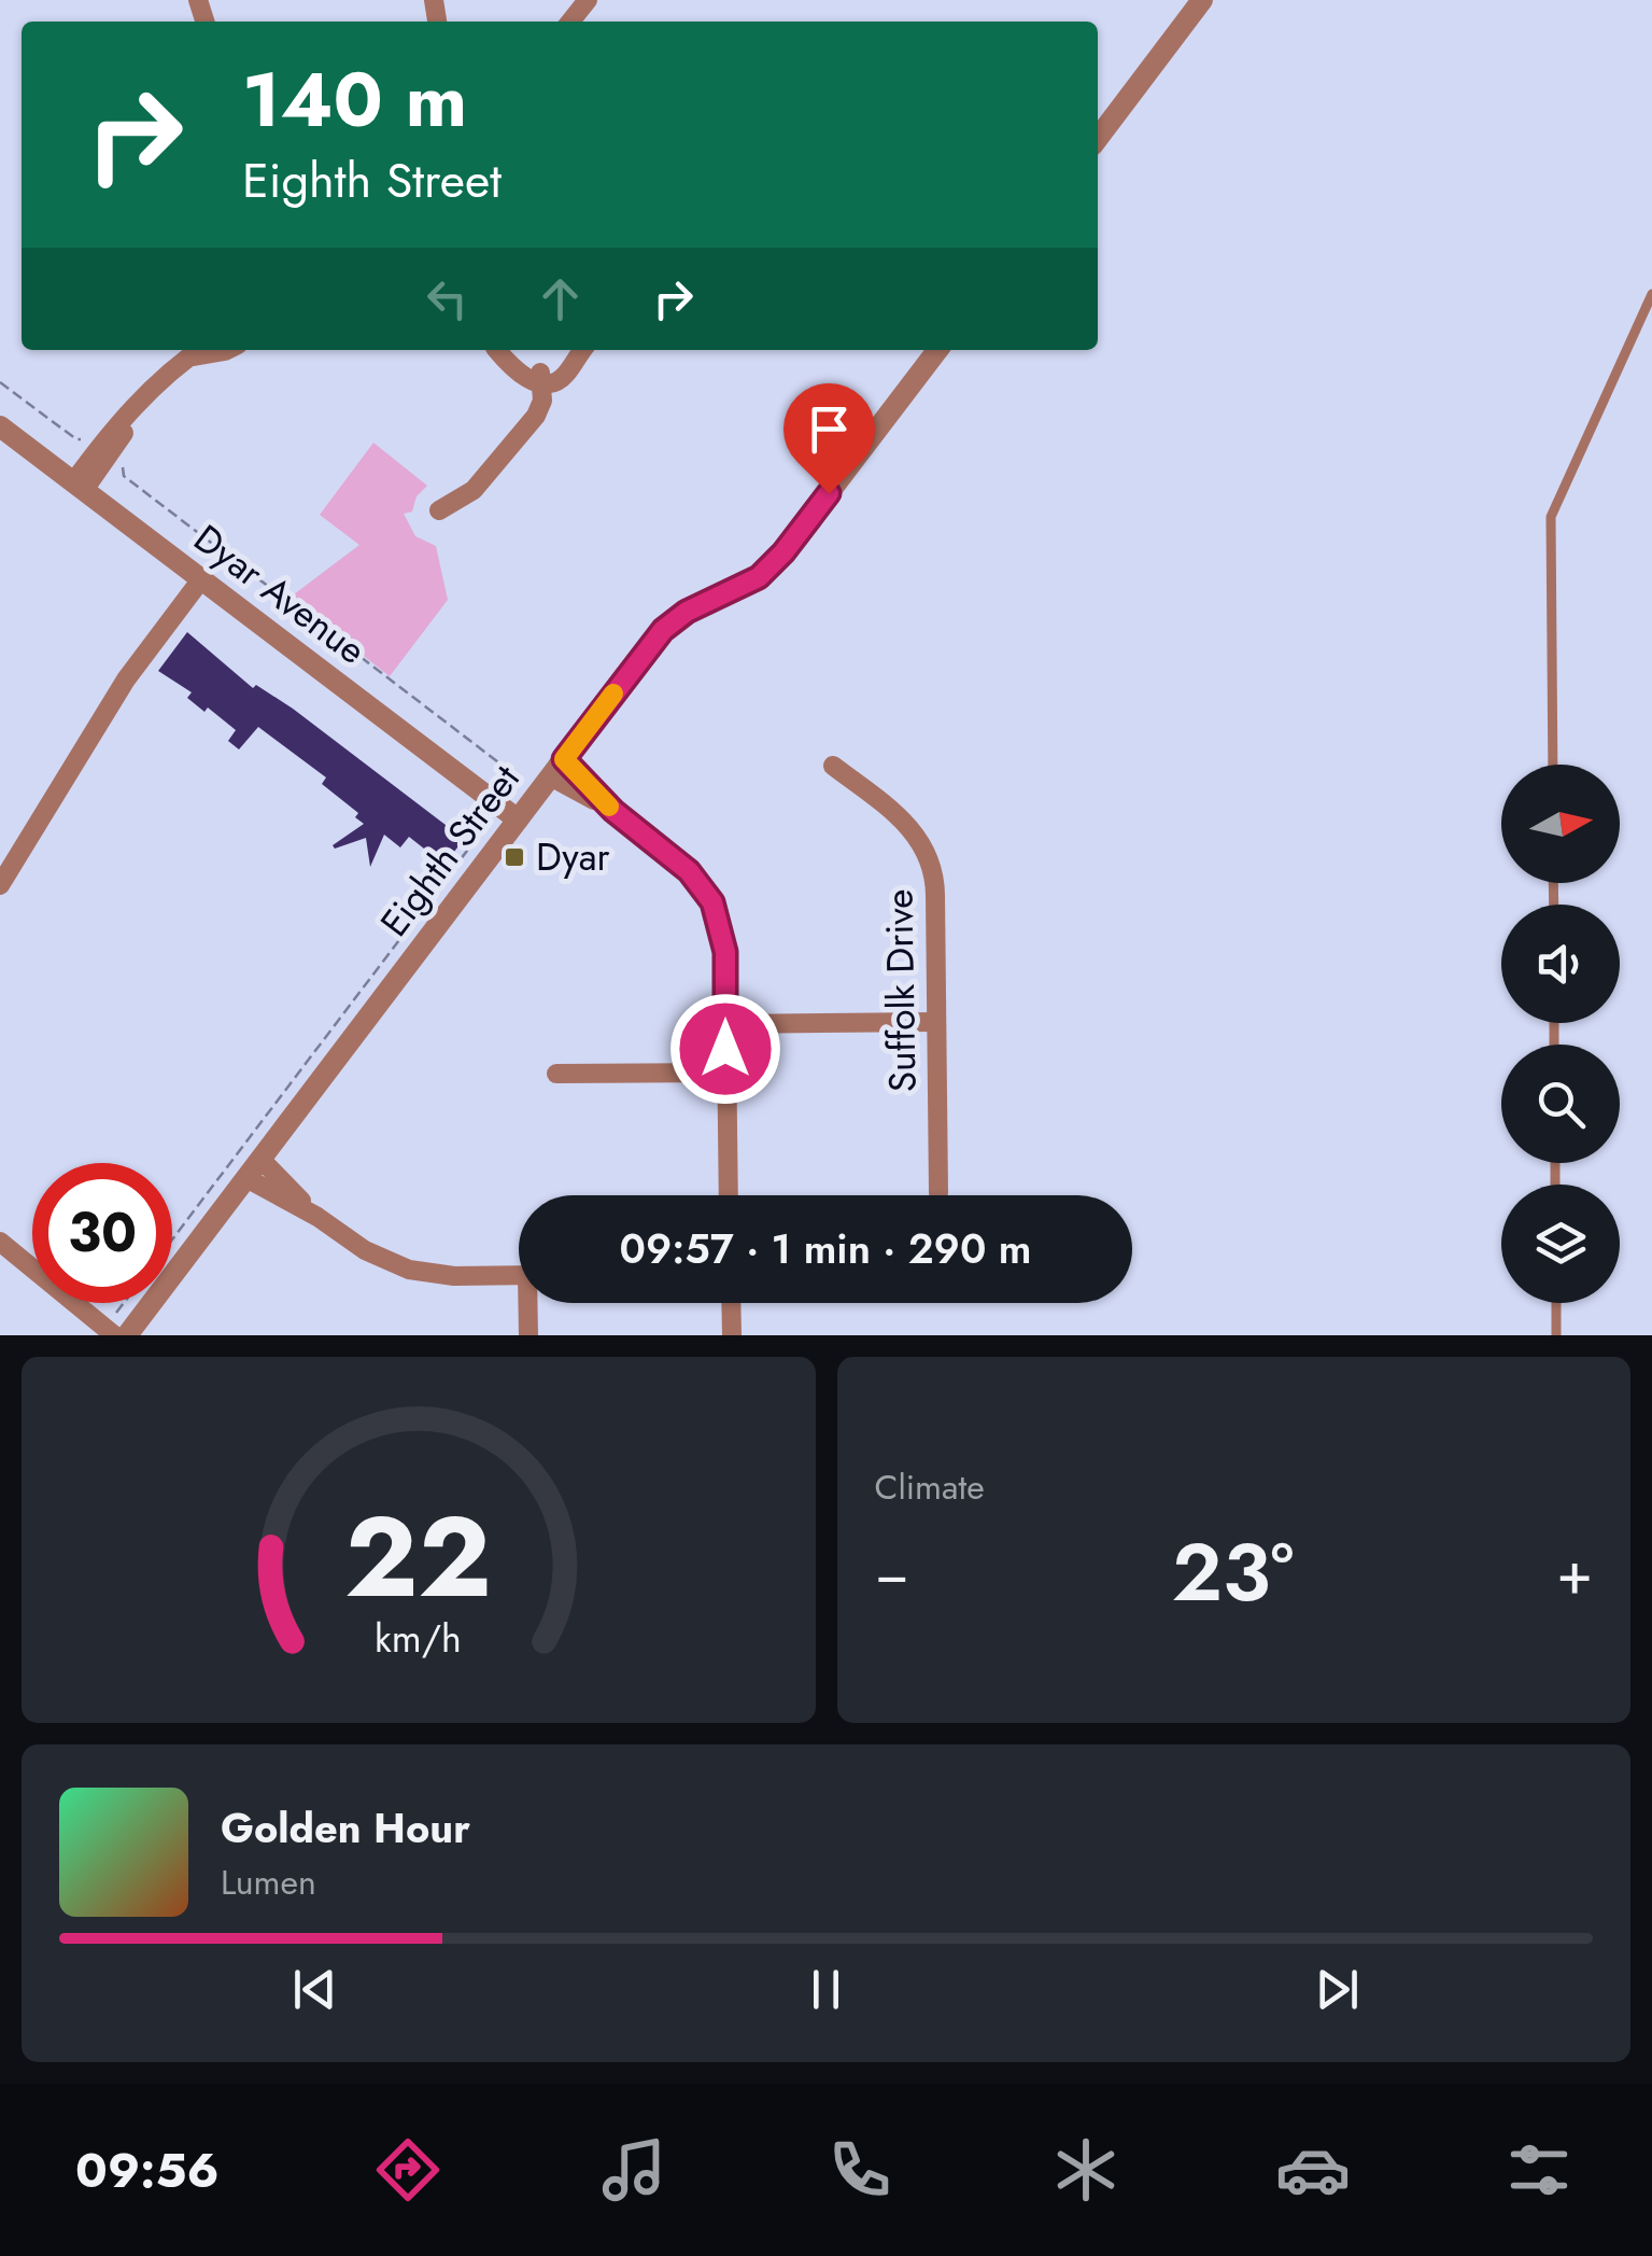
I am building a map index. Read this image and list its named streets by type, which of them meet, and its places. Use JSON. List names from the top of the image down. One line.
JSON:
{"streets":{"street":["Dyar Avenue","Eighth Street","Suffolk Drive"]},"crossings":[["Dyar Avenue","Eighth Street"]],"places":{"transit":["Dyar"]},"north":"right","page":{"turn":["140 m","Eighth Street"],"limit":"30","trip":"09:57 · 1 min · 290 m","tile":"Climate","heat":["−","23°","+"],"song":["Golden Hour","Lumen"],"tabs":"09:56","gauge":["22","km/h"]}}
